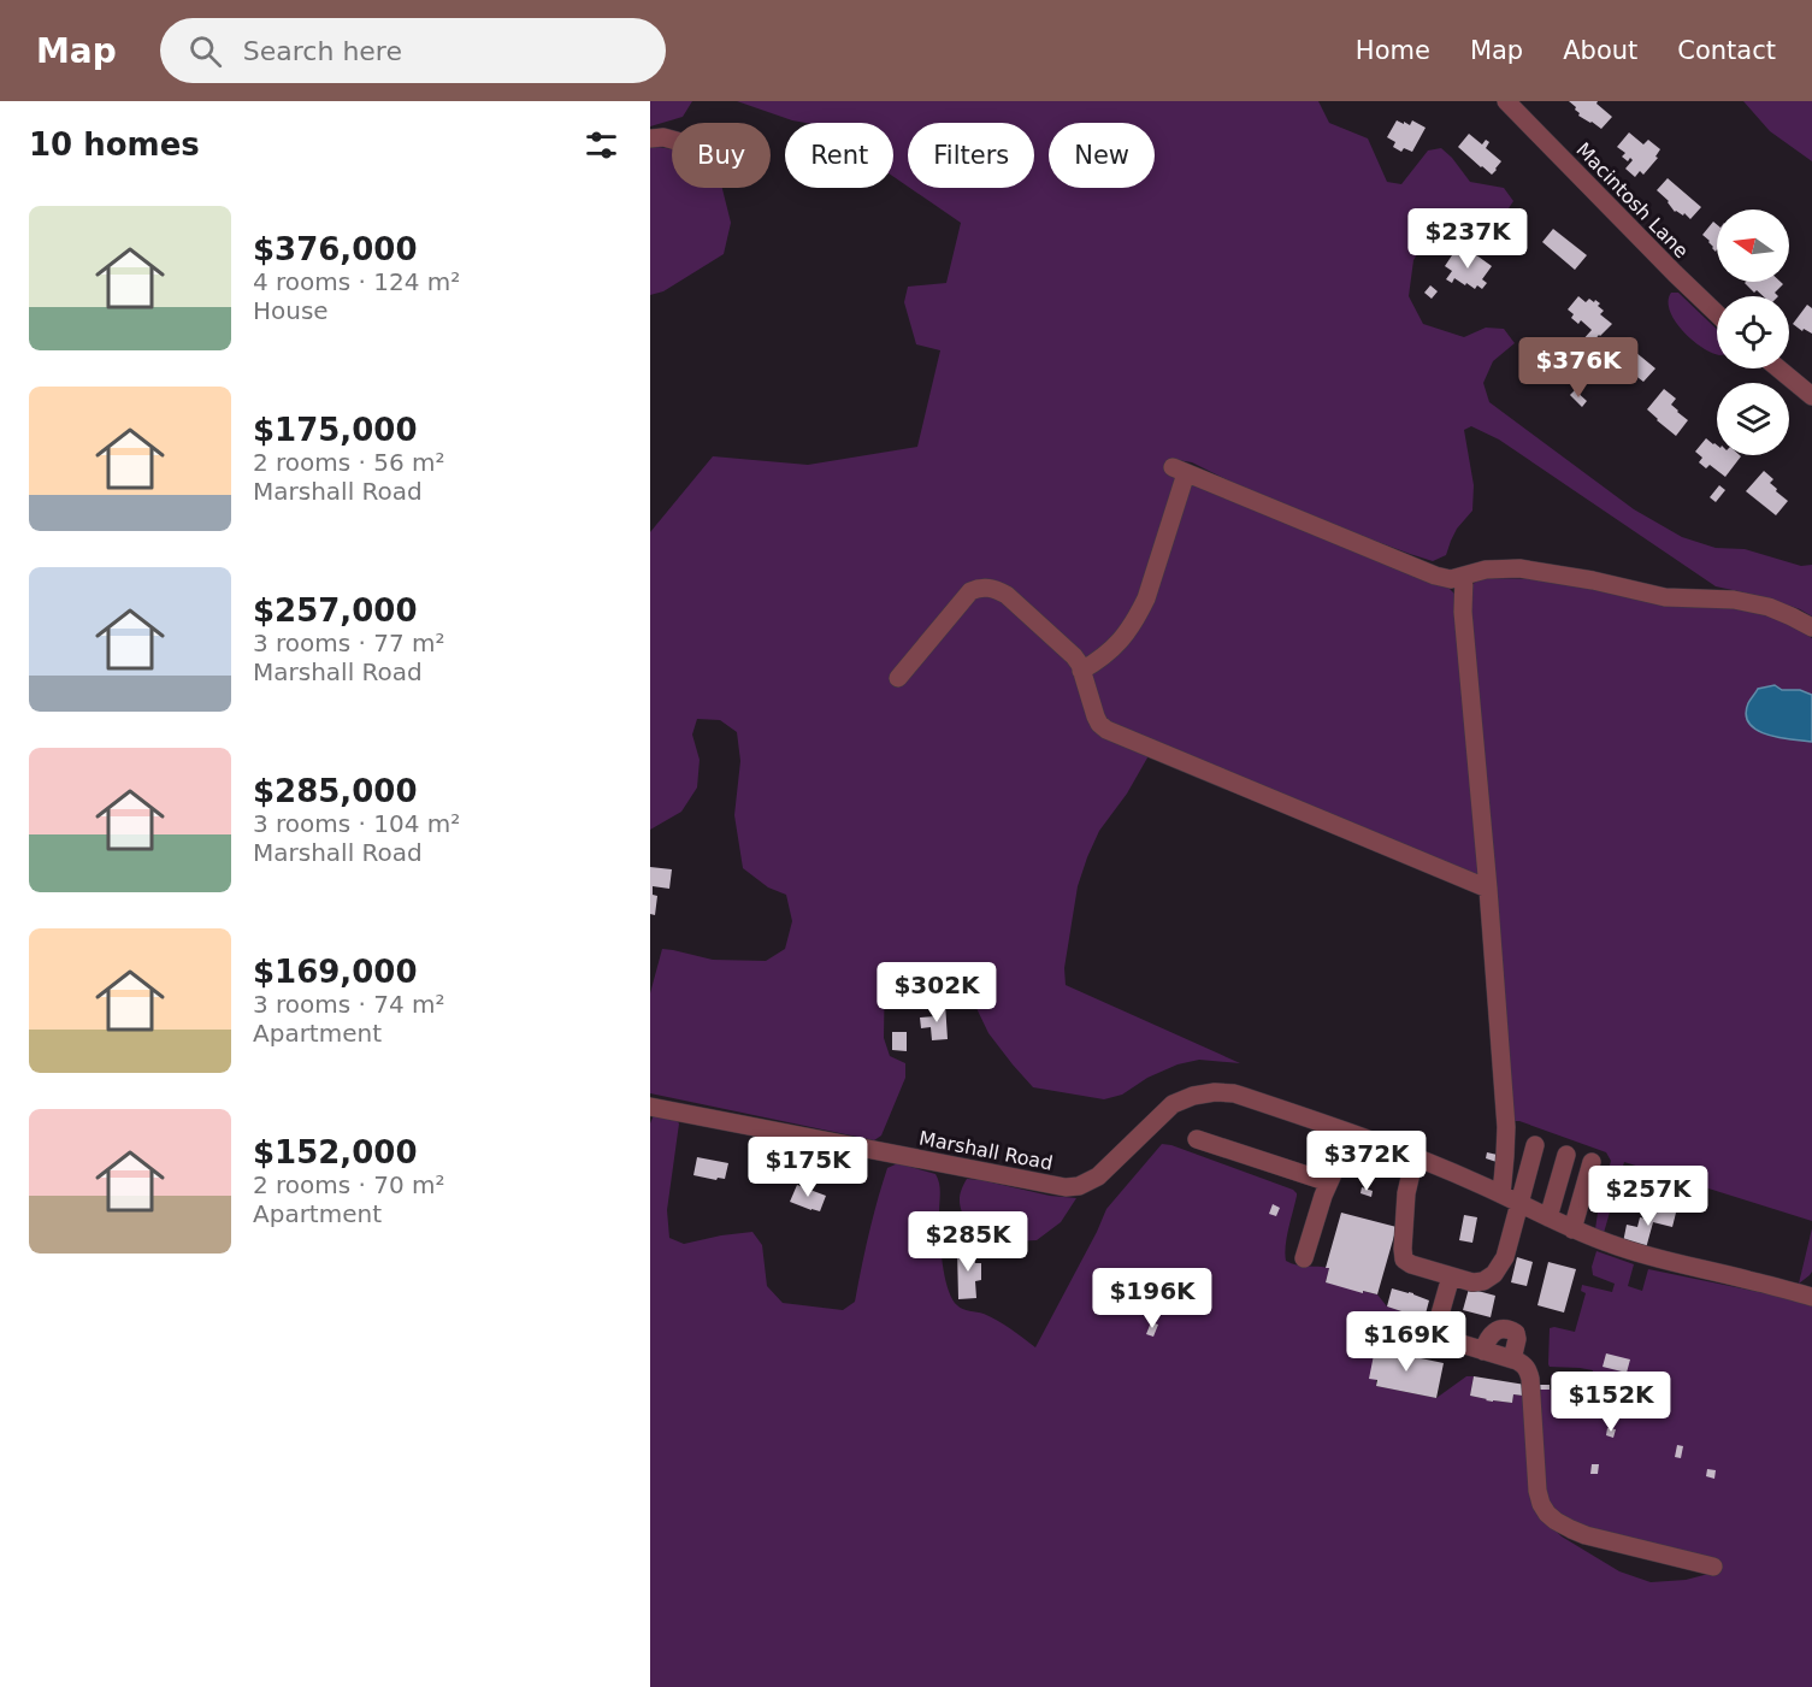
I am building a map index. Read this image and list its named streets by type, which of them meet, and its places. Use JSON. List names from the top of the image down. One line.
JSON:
{"streets":{"street":["Macintosh Lane","Marshall Road"]},"north":"left","page":{"header":"Map","search":"Search here","nav":["Home","Map","About","Contact"],"heading":"10 homes","chip":["Buy","Rent","Filters","New"],"list":[{"name":"$376,000","note":"4 rooms · 124 m² · House"},{"name":"$175,000","note":"2 rooms · 56 m² · Marshall Road"},{"name":"$257,000","note":"3 rooms · 77 m² · Marshall Road"},{"name":"$285,000","note":"3 rooms · 104 m² · Marshall Road"},{"name":"$169,000","note":"3 rooms · 74 m² · Apartment"},{"name":"$152,000","note":"2 rooms · 70 m² · Apartment"}],"price":["$237K","$376K","$302K","$372K","$175K","$257K","$285K","$196K","$169K","$152K"]}}
